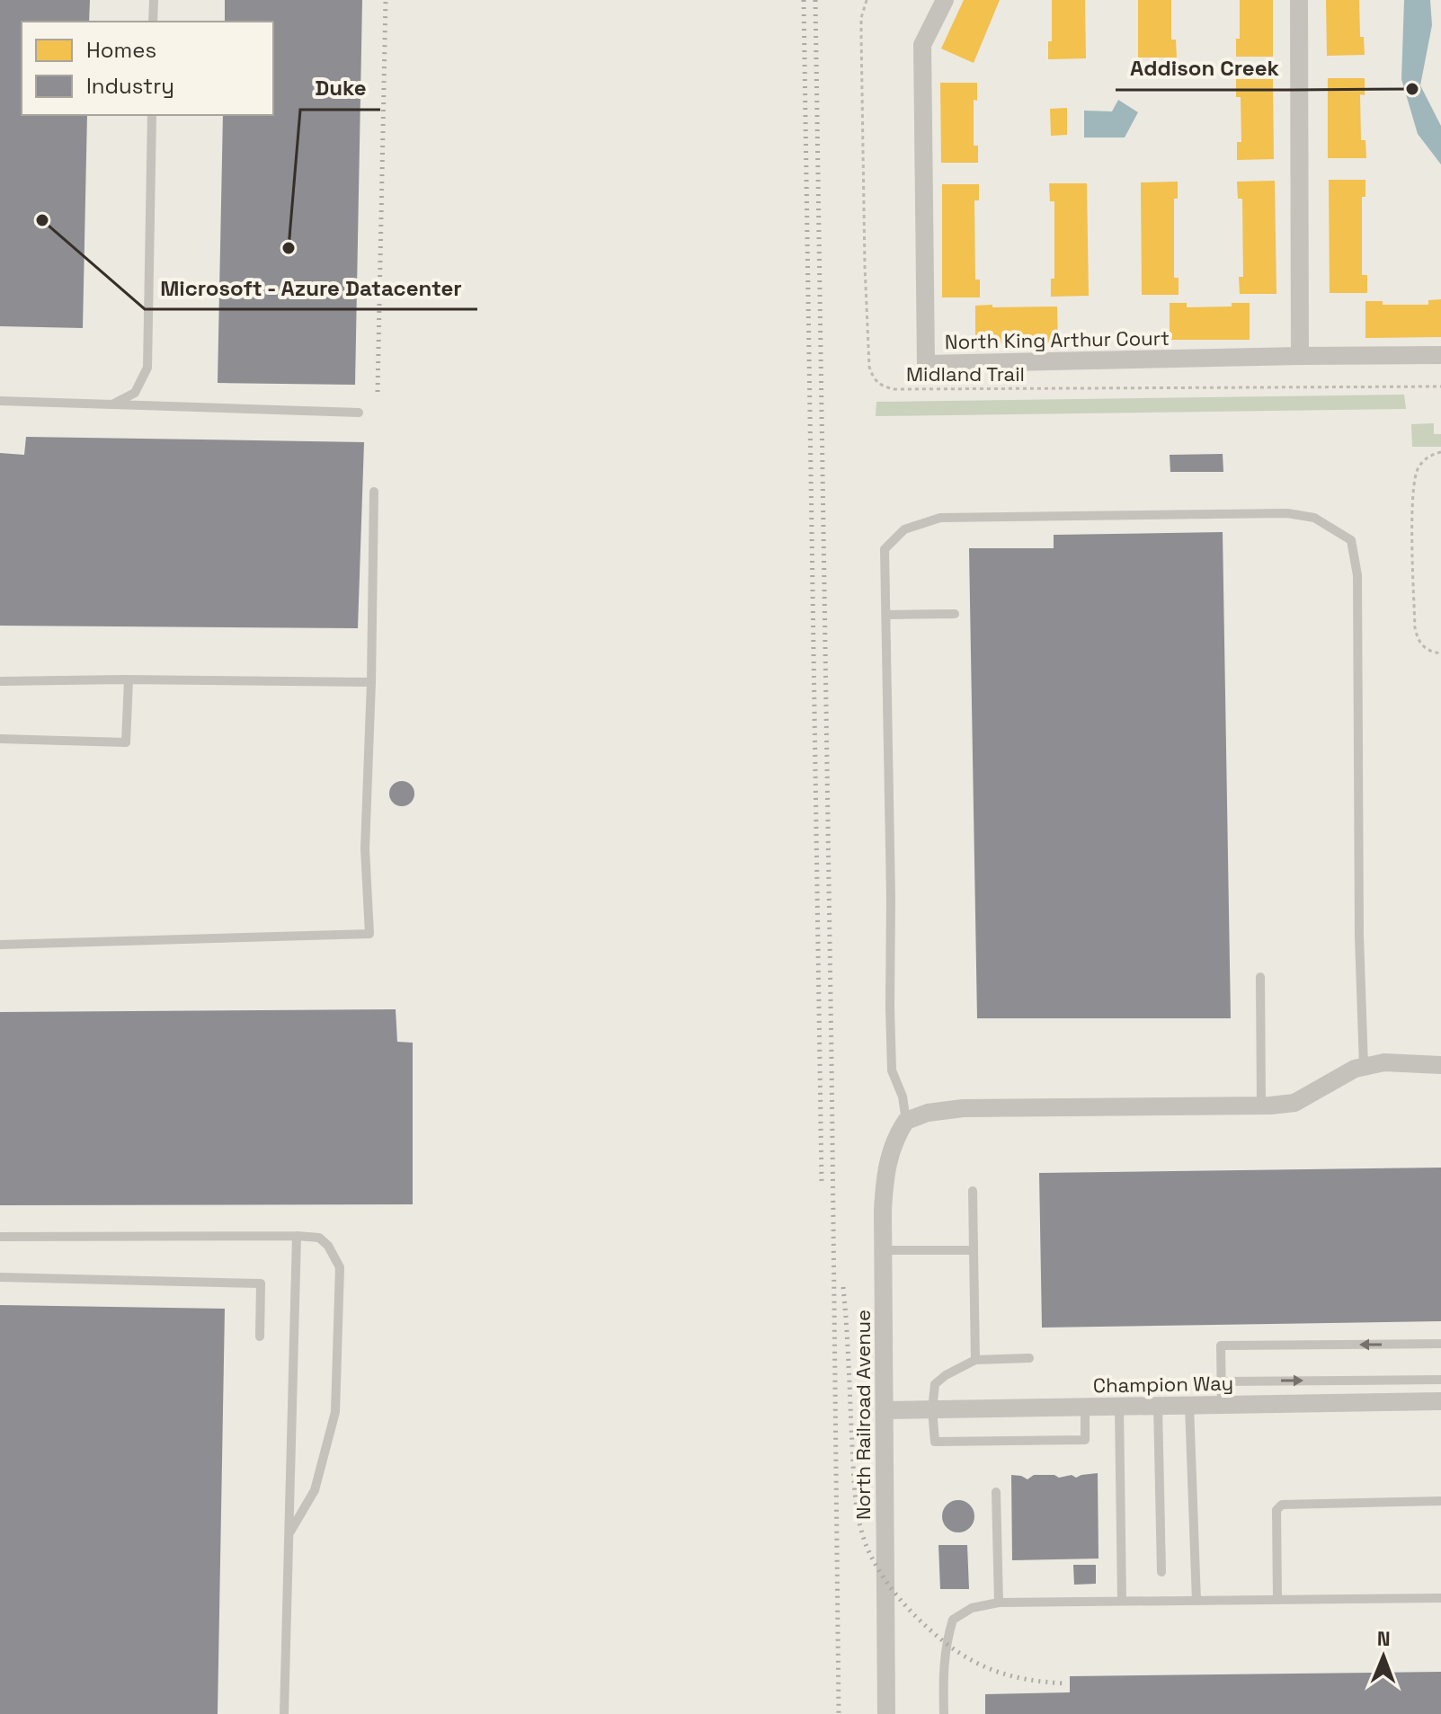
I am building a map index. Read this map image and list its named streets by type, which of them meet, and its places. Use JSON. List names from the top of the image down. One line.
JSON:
{"streets":{"street":["North King Arthur Court","Champion Way","North Railroad Avenue"],"path":["Midland Trail"]},"crossings":[["Champion Way","North Railroad Avenue"]],"places":["Addison Creek","Microsoft - Azure Datacenter","Duke"],"legend":["Homes","Industry"],"north":"top"}
